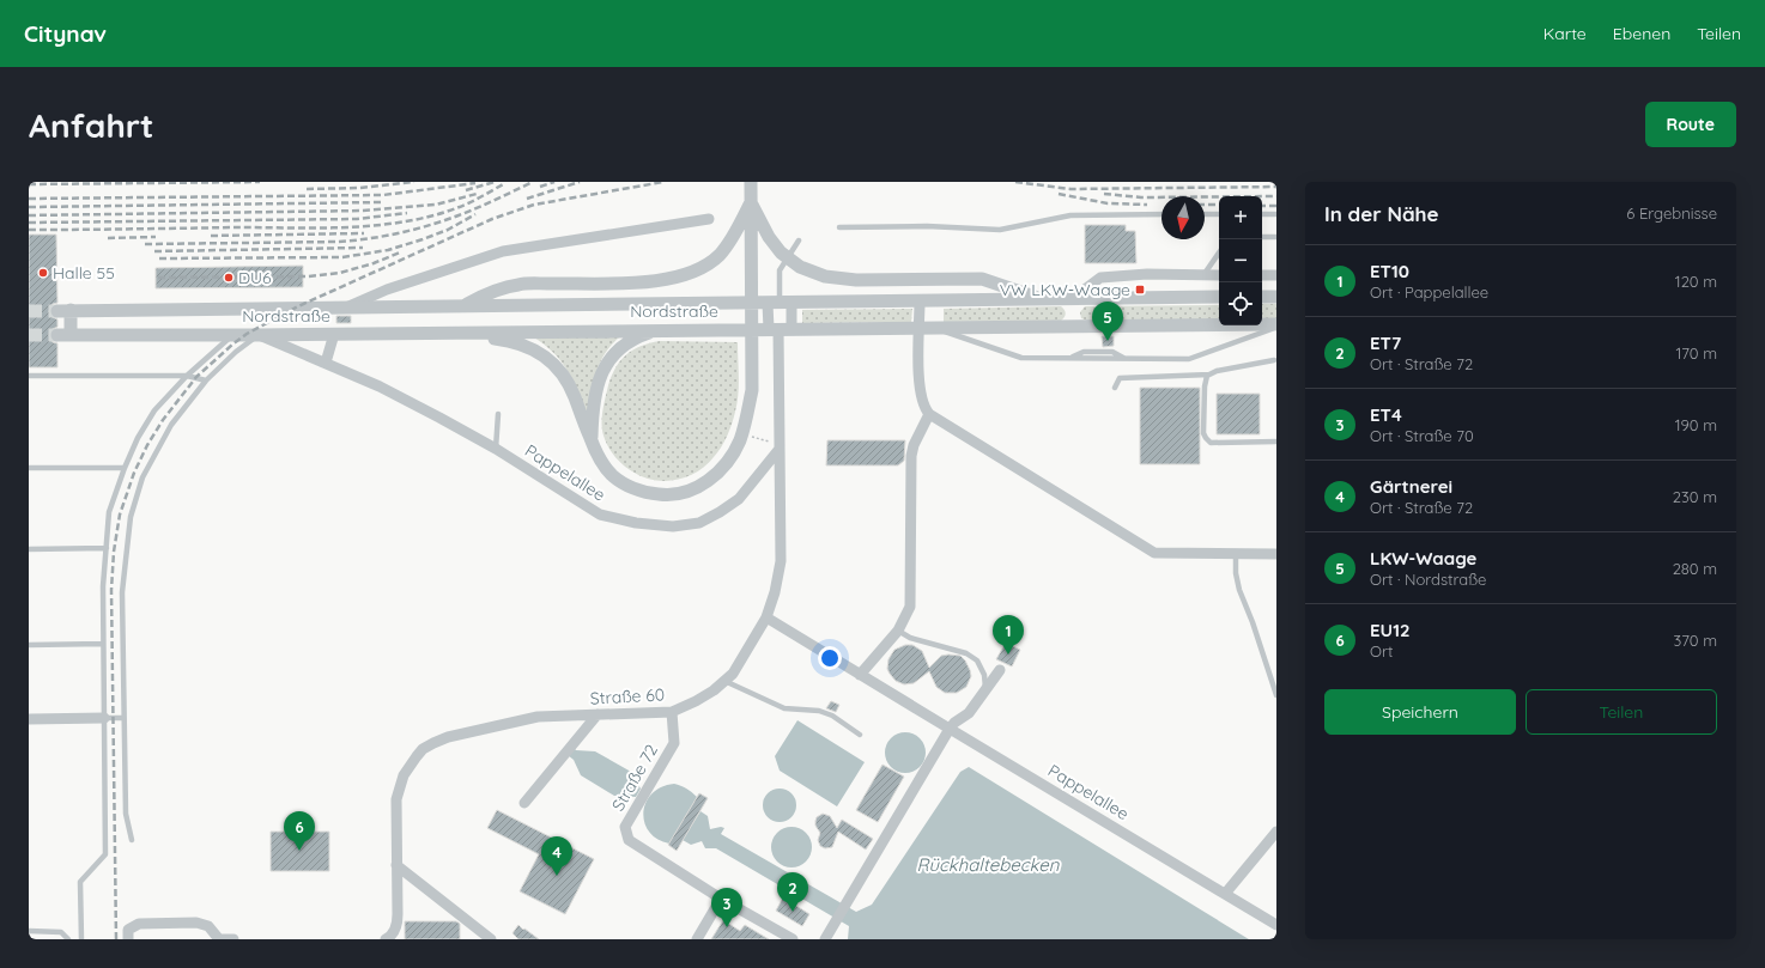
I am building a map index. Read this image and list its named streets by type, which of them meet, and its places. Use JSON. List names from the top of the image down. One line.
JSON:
{"streets":{"street":["Nordstraße","Pappelallee","Straße 60","Straße 72"]},"crossings":[["Nordstraße","Pappelallee"],["Nordstraße","Straße 60"],["Pappelallee","Straße 60"],["Straße 60","Straße 72"]],"water":["Rückhaltebecken"],"places":{"other":["Halle 55","DU6"],"transit":["VW LKW-Waage"]},"north":"bottom","page":{"header":"Citynav","nav":["Karte","Ebenen","Teilen"],"buttons":["Route",["Speichern","Teilen"]],"title":"Anfahrt","heading":["In der Nähe","6 Ergebnisse"],"map_buttons":["+","−"],"list":[{"mark":"1","name":"ET10","note":"Ort · Pappelallee","value":"120 m"},{"mark":"2","name":"ET7","note":"Ort · Straße 72","value":"170 m"},{"mark":"3","name":"ET4","note":"Ort · Straße 70","value":"190 m"},{"mark":"4","name":"Gärtnerei","note":"Ort · Straße 72","value":"230 m"},{"mark":"5","name":"LKW-Waage","note":"Ort · Nordstraße","value":"280 m"},{"mark":"6","name":"EU12","note":"Ort","value":"370 m"}],"pins":["5","1","6","4","2","3"]}}
